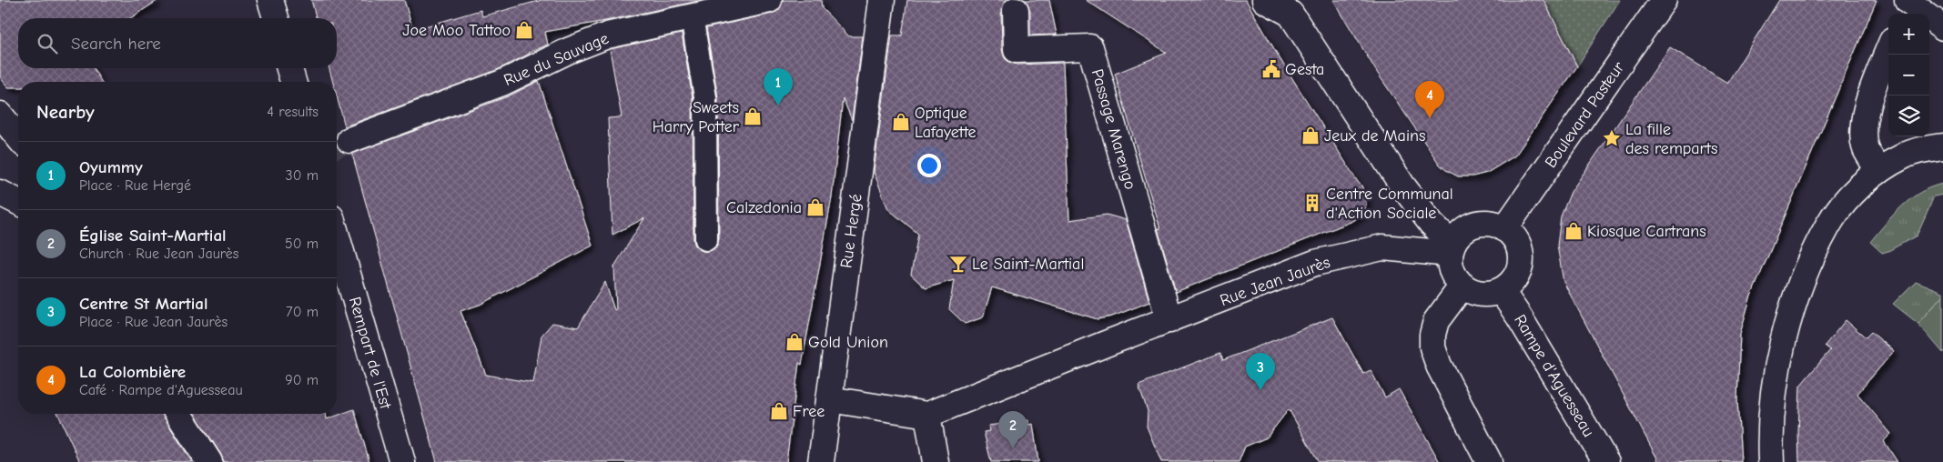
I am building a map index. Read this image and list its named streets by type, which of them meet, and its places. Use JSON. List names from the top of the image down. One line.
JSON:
{"streets":{"street":["Rue du Sauvage","Boulevard Pasteur","Passage Marengo","Rue Hergé","Rue Jean Jaurès","Rempart de l'Est","Rampe d'Aguesseau"]},"crossings":[["Boulevard Pasteur","Rue Jean Jaurès"],["Boulevard Pasteur","Rampe d'Aguesseau"],["Passage Marengo","Rue Jean Jaurès"],["Rue Jean Jaurès","Rampe d'Aguesseau"]],"places":{"shop":["Joe Moo Tattoo","Sweets Harry Potter","Optique Lafayette","Jeux de Mains","Calzedonia","Kiosque Cartrans","Gold Union","Free"],"public building":["Gesta"],"place":["La fille des remparts"],"building":["Centre Communal d'Action Sociale"],"bar":["Le Saint-Martial"]},"page":{"map_buttons":["+","−"],"search":"Search here","pins":["1","4","3","2"],"heading":["Nearby","4 results"],"list":[{"mark":"1","name":"Oyummy","note":"Place · Rue Hergé","value":"30 m"},{"mark":"2","name":"Église Saint-Martial","note":"Church · Rue Jean Jaurès","value":"50 m"},{"mark":"3","name":"Centre St Martial","note":"Place · Rue Jean Jaurès","value":"70 m"},{"mark":"4","name":"La Colombière","note":"Café · Rampe d'Aguesseau","value":"90 m"}]}}
